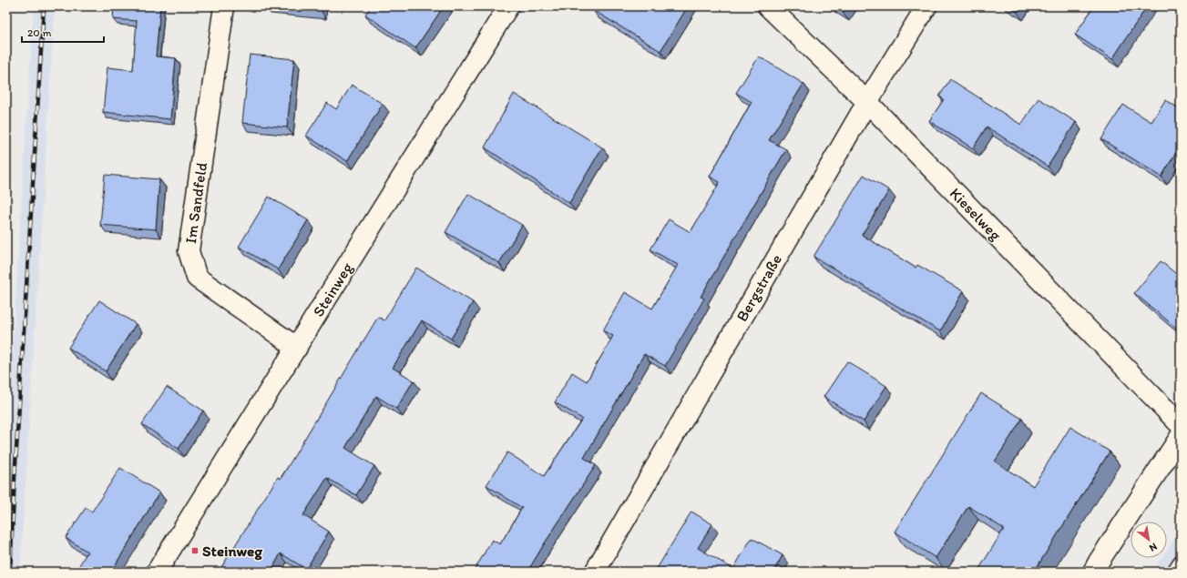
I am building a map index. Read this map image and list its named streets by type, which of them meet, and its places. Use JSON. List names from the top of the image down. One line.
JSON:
{"streets":{"street":["Im Sandfeld","Kieselweg","Bergstraße","Steinweg"]},"crossings":[["Im Sandfeld","Steinweg"],["Kieselweg","Bergstraße"]],"places":{"transit":["Steinweg"]},"scale_bar":"20 m","north":"bottom right"}
